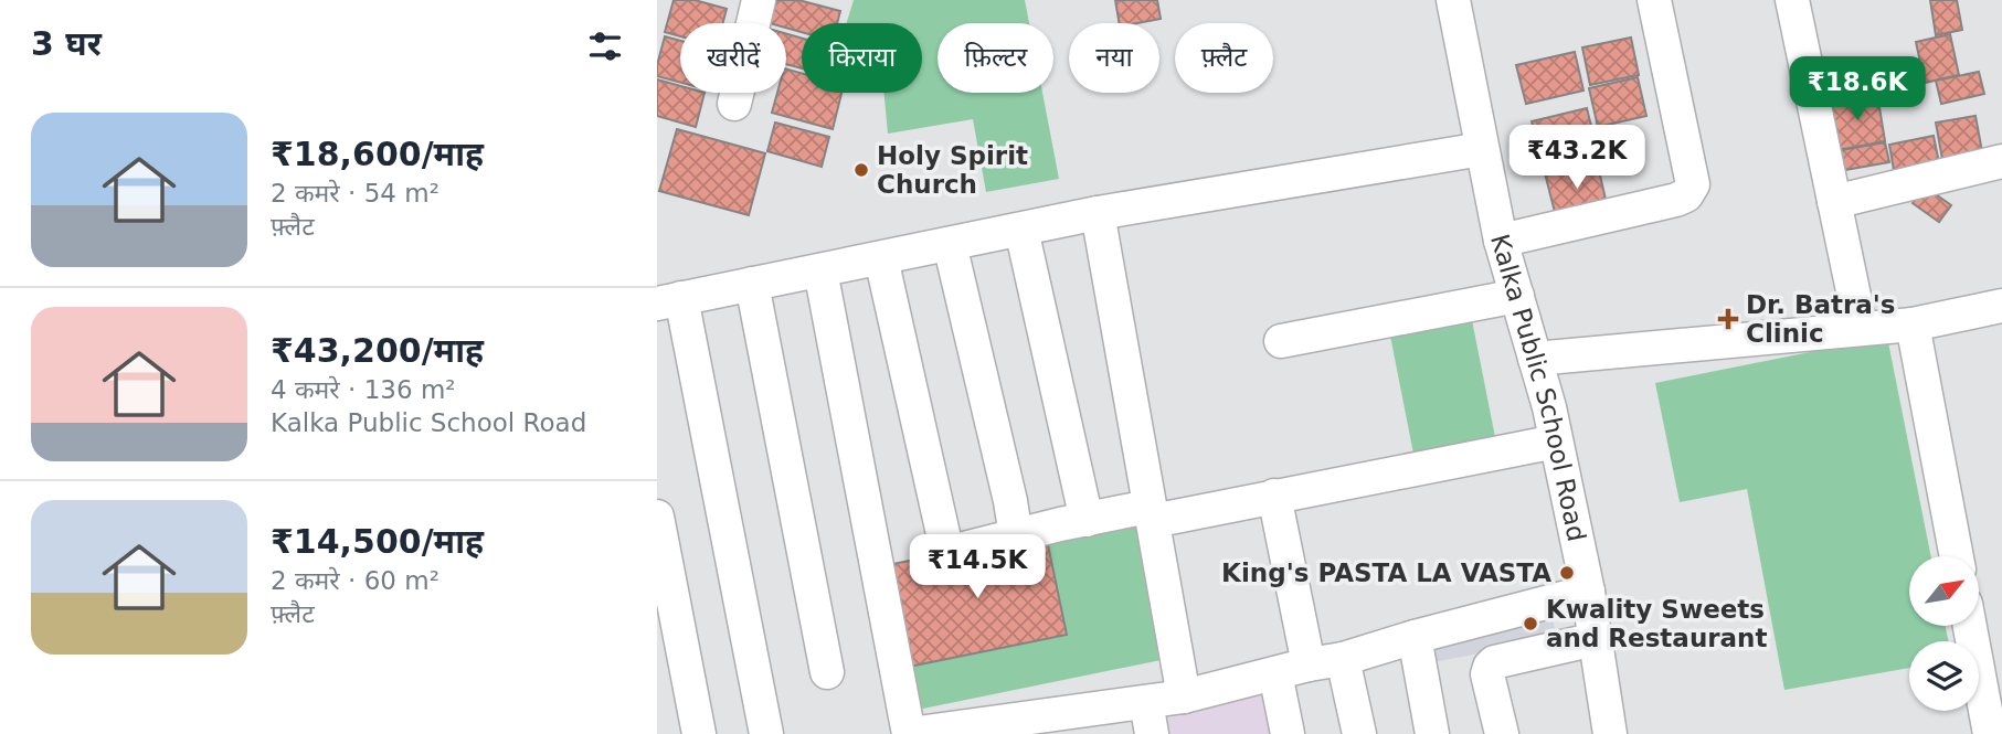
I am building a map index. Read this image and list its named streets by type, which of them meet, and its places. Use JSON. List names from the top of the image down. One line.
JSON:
{"streets":{"street":["Kalka Public School Road"]},"places":{"other":["Holy Spirit Church","King's PASTA LA VASTA","Kwality Sweets and Restaurant"],"health":["Dr. Batra's Clinic"]},"north":"top right","page":{"heading":"3 घर","chip":["खरीदें","किराया","फ़िल्टर","नया","फ़्लैट"],"price":["₹18.6K","₹43.2K","₹14.5K"],"list":[{"name":"₹18,600/माह","note":"2 कमरे · 54 m² · फ़्लैट"},{"name":"₹43,200/माह","note":"4 कमरे · 136 m² · Kalka Public School Road"},{"name":"₹14,500/माह","note":"2 कमरे · 60 m² · फ़्लैट"}]}}
